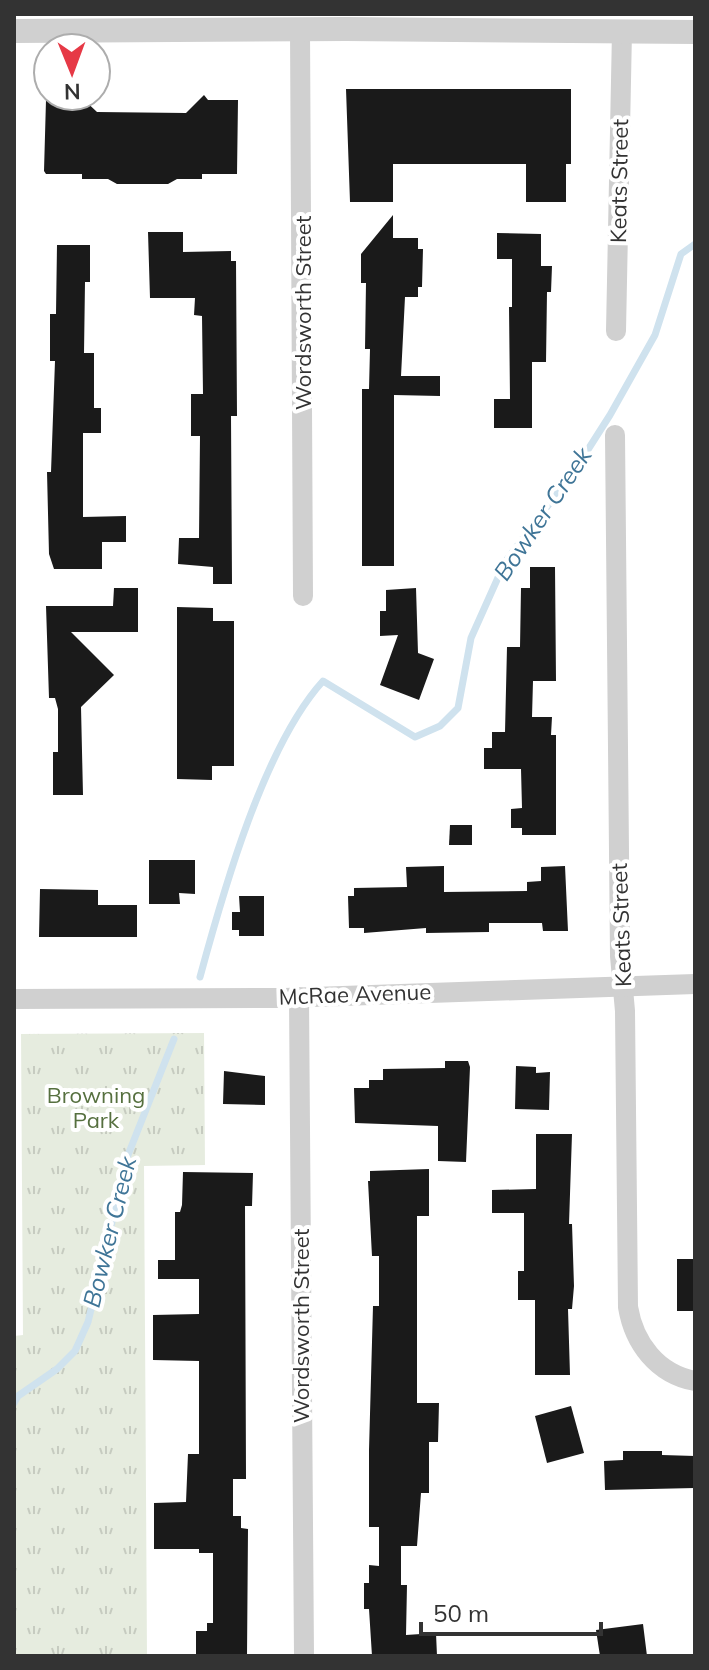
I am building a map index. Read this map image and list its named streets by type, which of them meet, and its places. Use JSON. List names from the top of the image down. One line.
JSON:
{"streets":{"street":["Keats Street","Wordsworth Street","McRae Avenue"]},"crossings":[["Keats Street","McRae Avenue"],["Wordsworth Street","McRae Avenue"]],"water":["Bowker Creek"],"parks":["Browning Park"],"scale_bar":"50 m","north":"bottom"}
